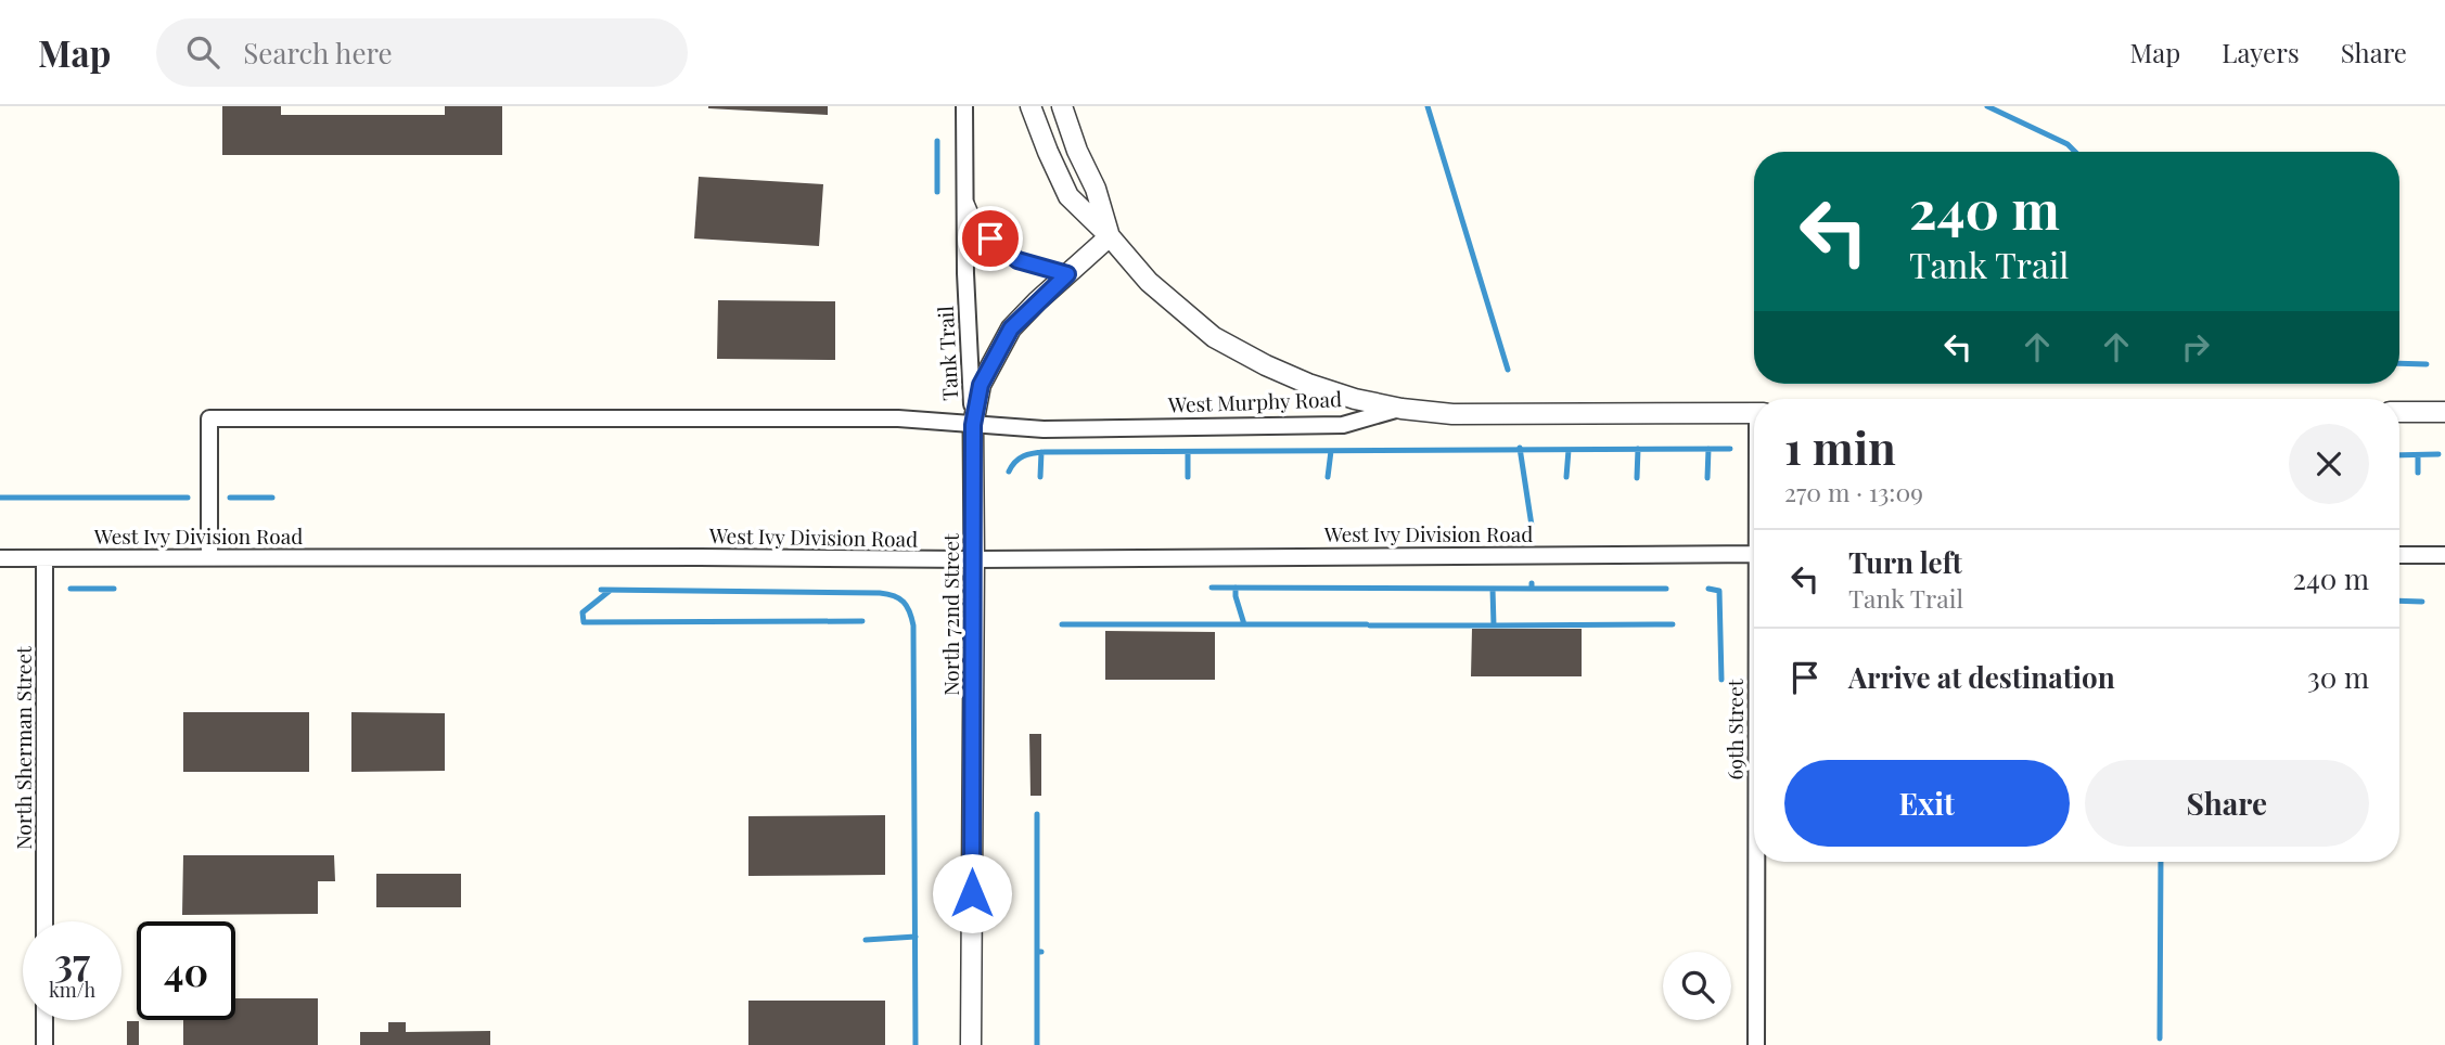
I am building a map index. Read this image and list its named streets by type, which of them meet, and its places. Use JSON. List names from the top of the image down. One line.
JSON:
{"streets":{"street":["Tank Trail","West Murphy Road","West Ivy Division Road","North 72nd Street","69th Street","North Sherman Street"]},"crossings":[["Tank Trail","West Murphy Road"],["Tank Trail","North 72nd Street"],["West Murphy Road","West Ivy Division Road"],["West Murphy Road","North 72nd Street"],["West Ivy Division Road","North 72nd Street"],["West Ivy Division Road","North Sherman Street"]],"page":{"header":"Map","search":"Search here","nav":["Map","Layers","Share"],"turn":["240 m","Tank Trail"],"heading":["1 min","270 m · 13:09"],"list":[{"name":"Turn left","note":"Tank Trail","value":"240 m"},{"name":"Arrive at destination","value":"30 m"}],"buttons":["Exit","Share"],"speed":"37 km/h","limit":"40"}}
